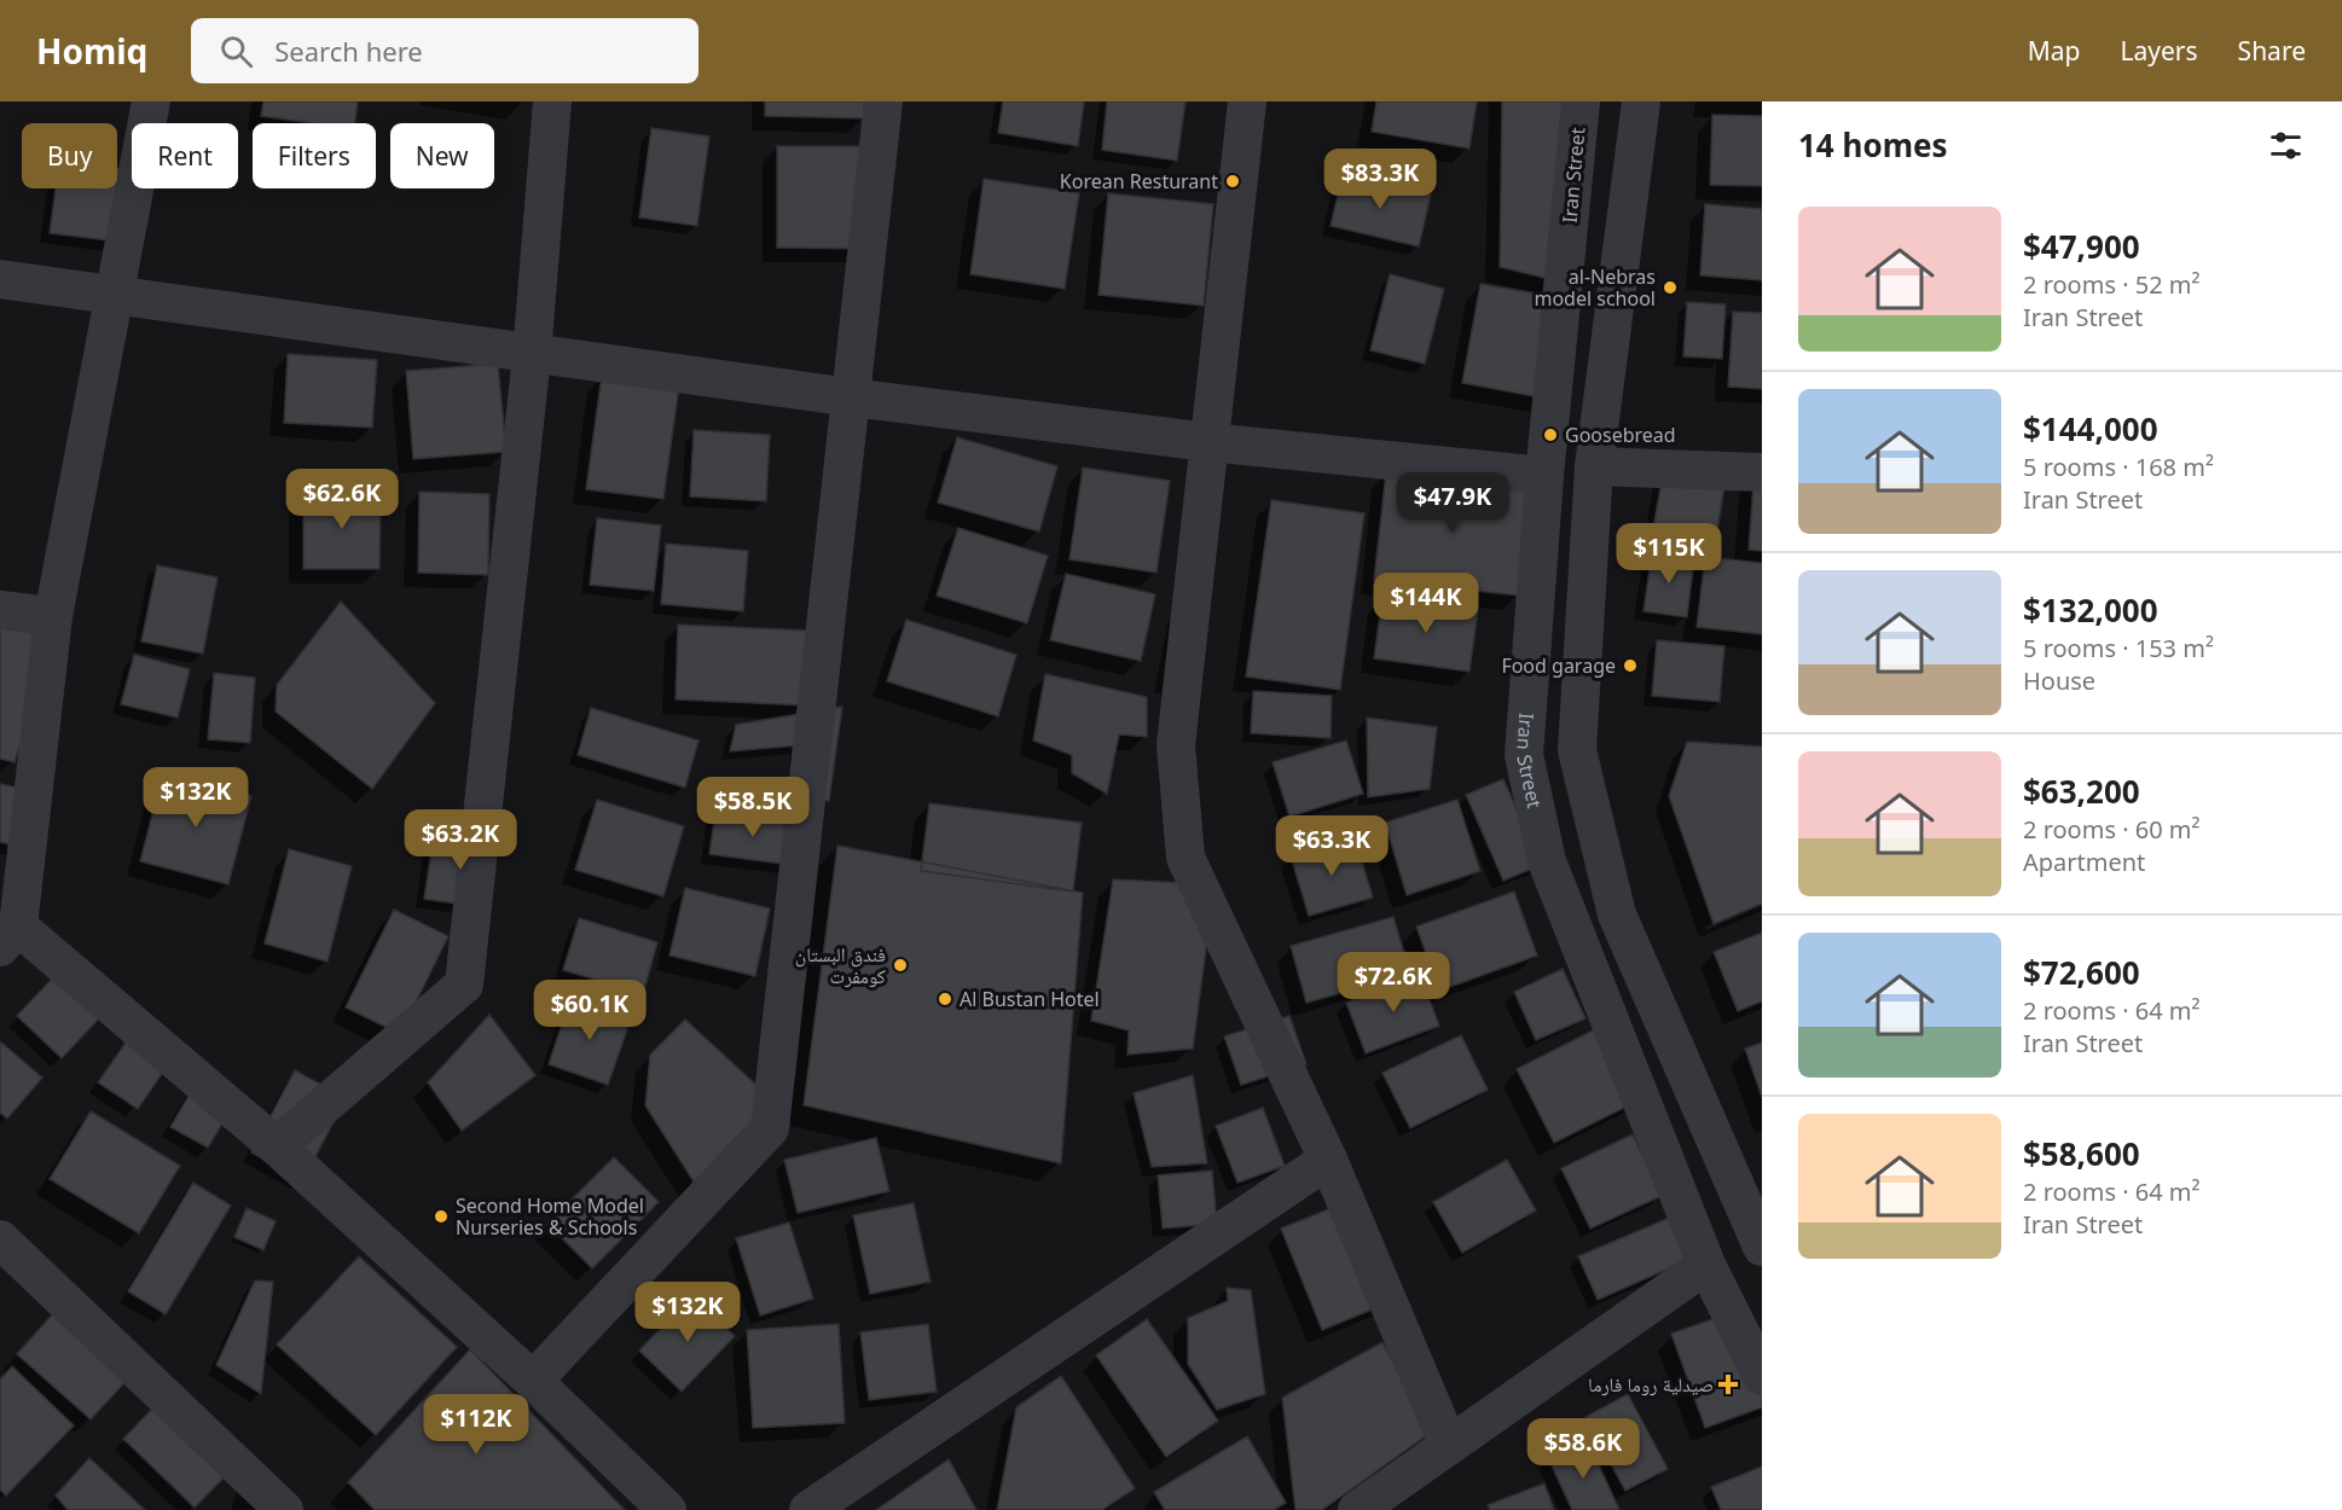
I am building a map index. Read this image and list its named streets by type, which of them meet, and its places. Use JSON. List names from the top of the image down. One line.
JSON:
{"streets":{"street":["Iran Street"]},"places":{"other":["Korean Resturant","al-Nebras model school","Goosebread","Food garage","فندق البستان كومفرت","Al Bustan Hotel","Second Home Model Nurseries & Schools"],"health":["صيدلية روما فارما"]},"page":{"header":"Homiq","search":"Search here","nav":["Map","Layers","Share"],"heading":"14 homes","chip":["Buy","Rent","Filters","New"],"price":["$83.3K","$62.6K","$47.9K","$115K","$144K","$132K","$58.5K","$63.2K","$63.3K","$72.6K","$60.1K","$132K","$112K","$58.6K"],"list":[{"name":"$47,900","note":"2 rooms · 52 m² · Iran Street"},{"name":"$144,000","note":"5 rooms · 168 m² · Iran Street"},{"name":"$132,000","note":"5 rooms · 153 m² · House"},{"name":"$63,200","note":"2 rooms · 60 m² · Apartment"},{"name":"$72,600","note":"2 rooms · 64 m² · Iran Street"},{"name":"$58,600","note":"2 rooms · 64 m² · Iran Street"}]}}
